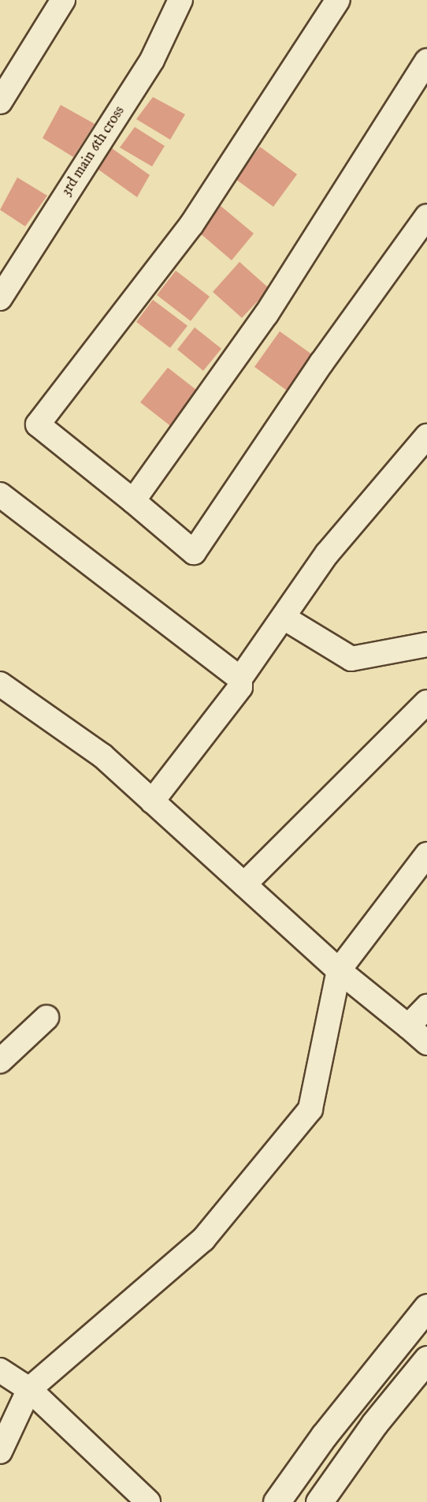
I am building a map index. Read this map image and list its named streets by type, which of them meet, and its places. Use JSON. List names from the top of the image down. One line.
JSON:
{"streets":{"street":["3rd main 6th cross"]}}
